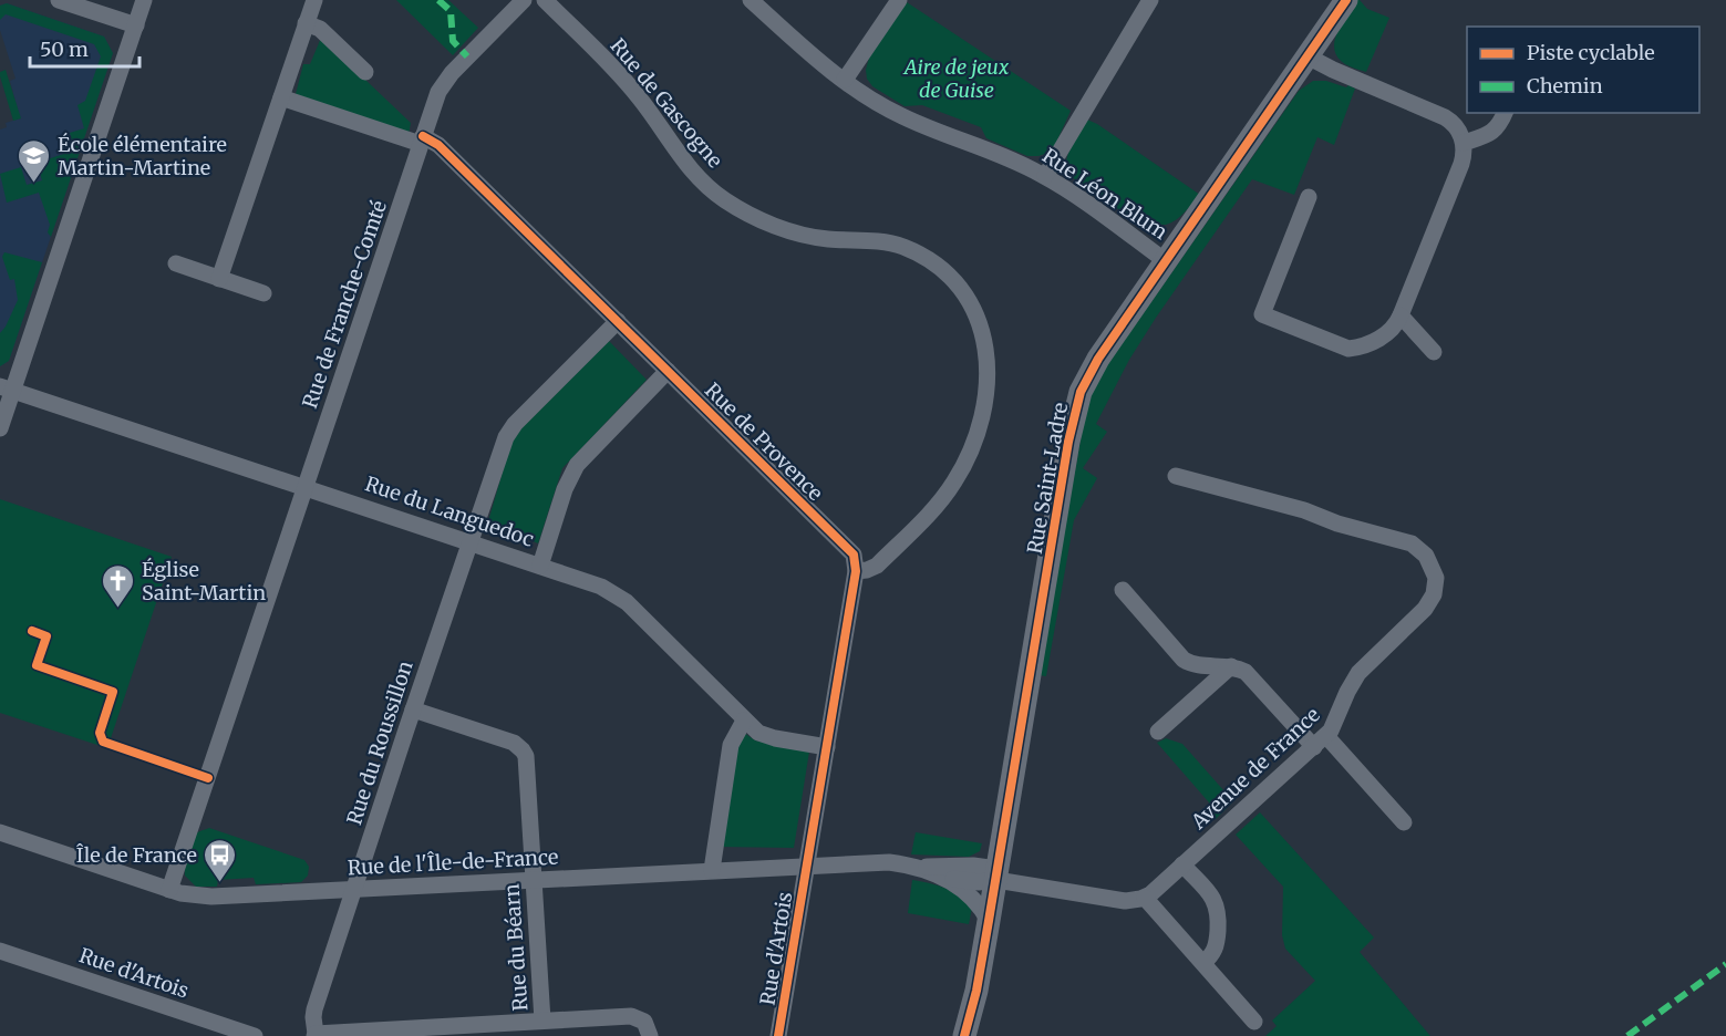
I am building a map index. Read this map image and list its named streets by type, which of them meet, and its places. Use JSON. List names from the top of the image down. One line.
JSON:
{"streets":{"street":["Rue de Gascogne","Rue Léon Blum","Rue de Franche-Comté","Rue de Provence","Rue Saint-Ladre","Rue du Languedoc","Rue du Roussillon","Avenue de France","Rue de l'Île-de-France","Rue du Béarn","Rue d'Artois"]},"crossings":[["Rue de Gascogne","Rue de Provence"],["Rue Léon Blum","Rue Saint-Ladre"],["Rue de Franche-Comté","Rue de Provence"],["Rue de Franche-Comté","Rue du Languedoc"],["Rue de Franche-Comté","Rue de l'Île-de-France"],["Rue de Provence","Rue du Roussillon"],["Rue Saint-Ladre","Rue de l'Île-de-France"],["Rue du Languedoc","Rue du Roussillon"],["Rue du Roussillon","Rue de l'Île-de-France"],["Rue du Roussillon","Rue du Béarn"],["Rue de l'Île-de-France","Rue du Béarn"],["Rue de l'Île-de-France","Rue d'Artois"]],"parks":["Aire de jeux de Guise"],"places":{"school or university":["École élémentaire Martin-Martine"],"church":["Église Saint-Martin"],"bus stop":["Île de France"]},"legend":["Piste cyclable","Chemin"],"scale_bar":"50 m"}
